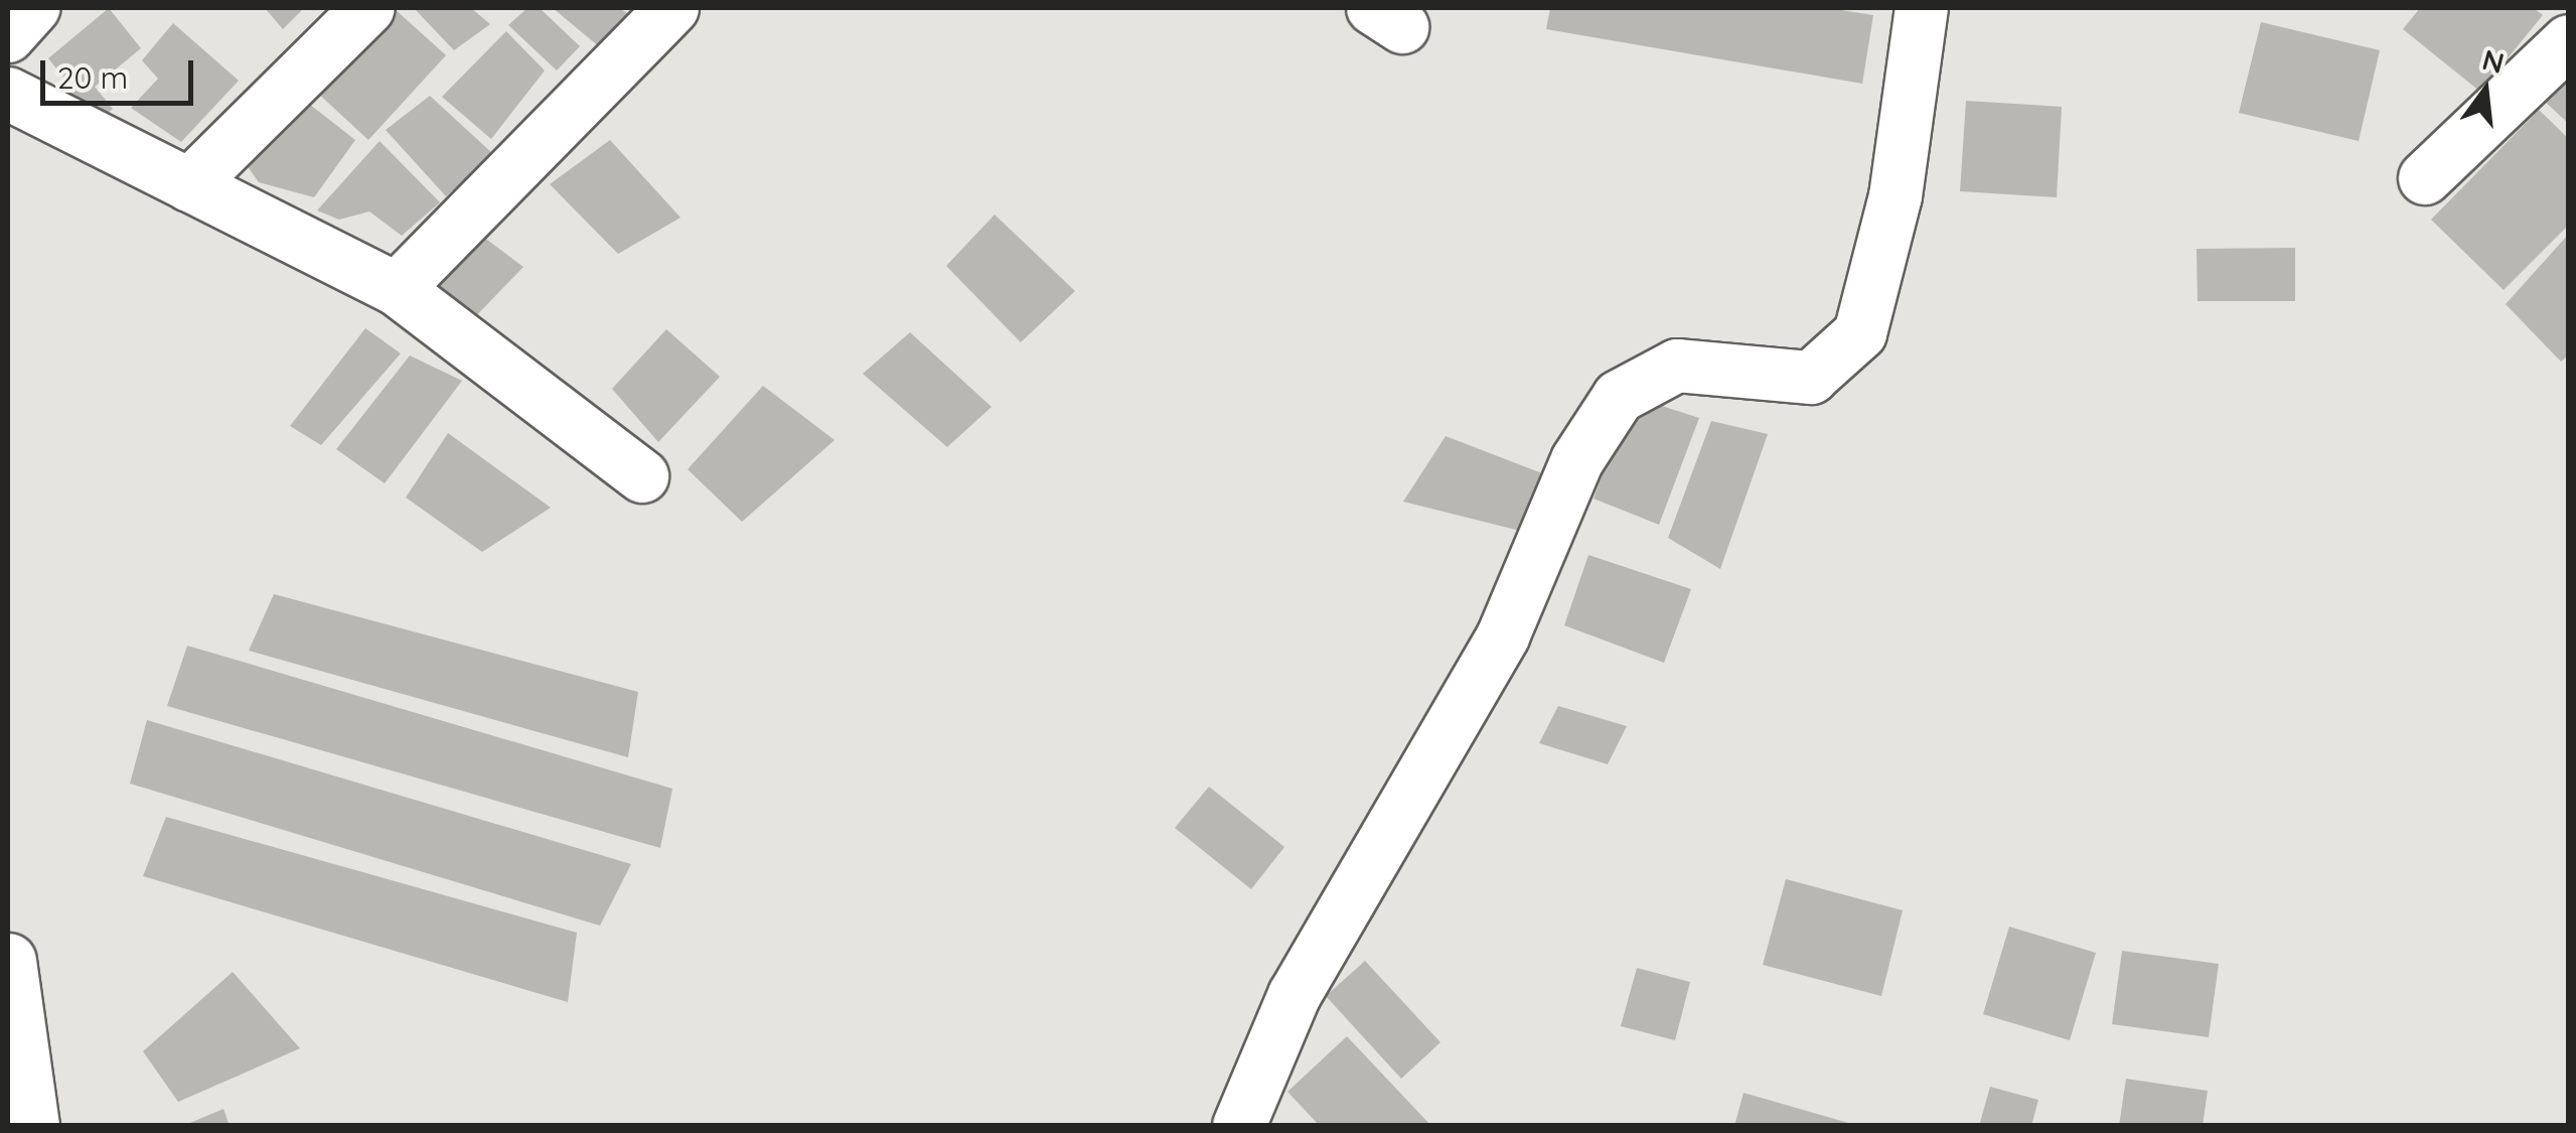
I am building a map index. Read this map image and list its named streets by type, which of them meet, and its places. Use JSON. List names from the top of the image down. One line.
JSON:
{"scale_bar":"20 m","north":"top"}
